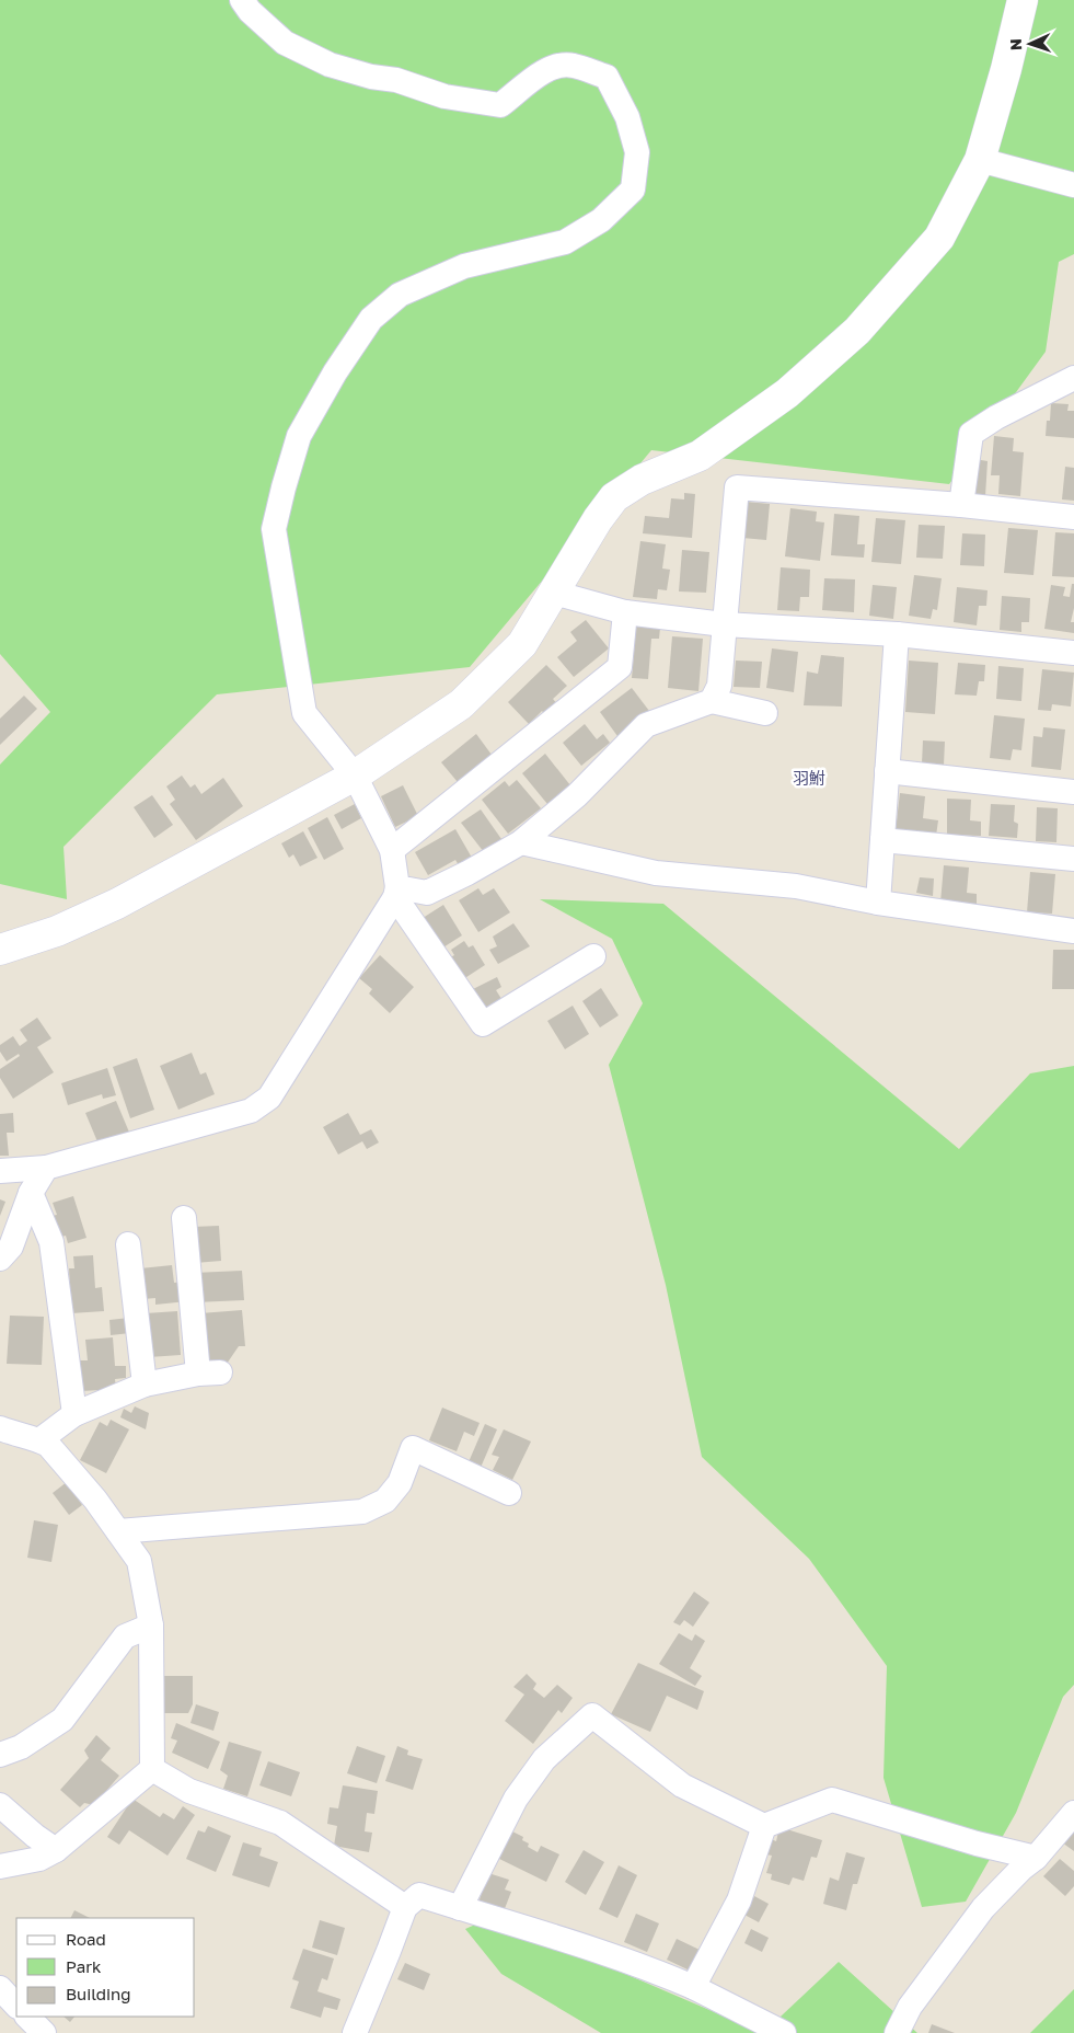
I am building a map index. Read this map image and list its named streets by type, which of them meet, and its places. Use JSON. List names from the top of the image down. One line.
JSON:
{"districts":["羽鮒"],"legend":["Road","Park","Building"],"north":"left"}
